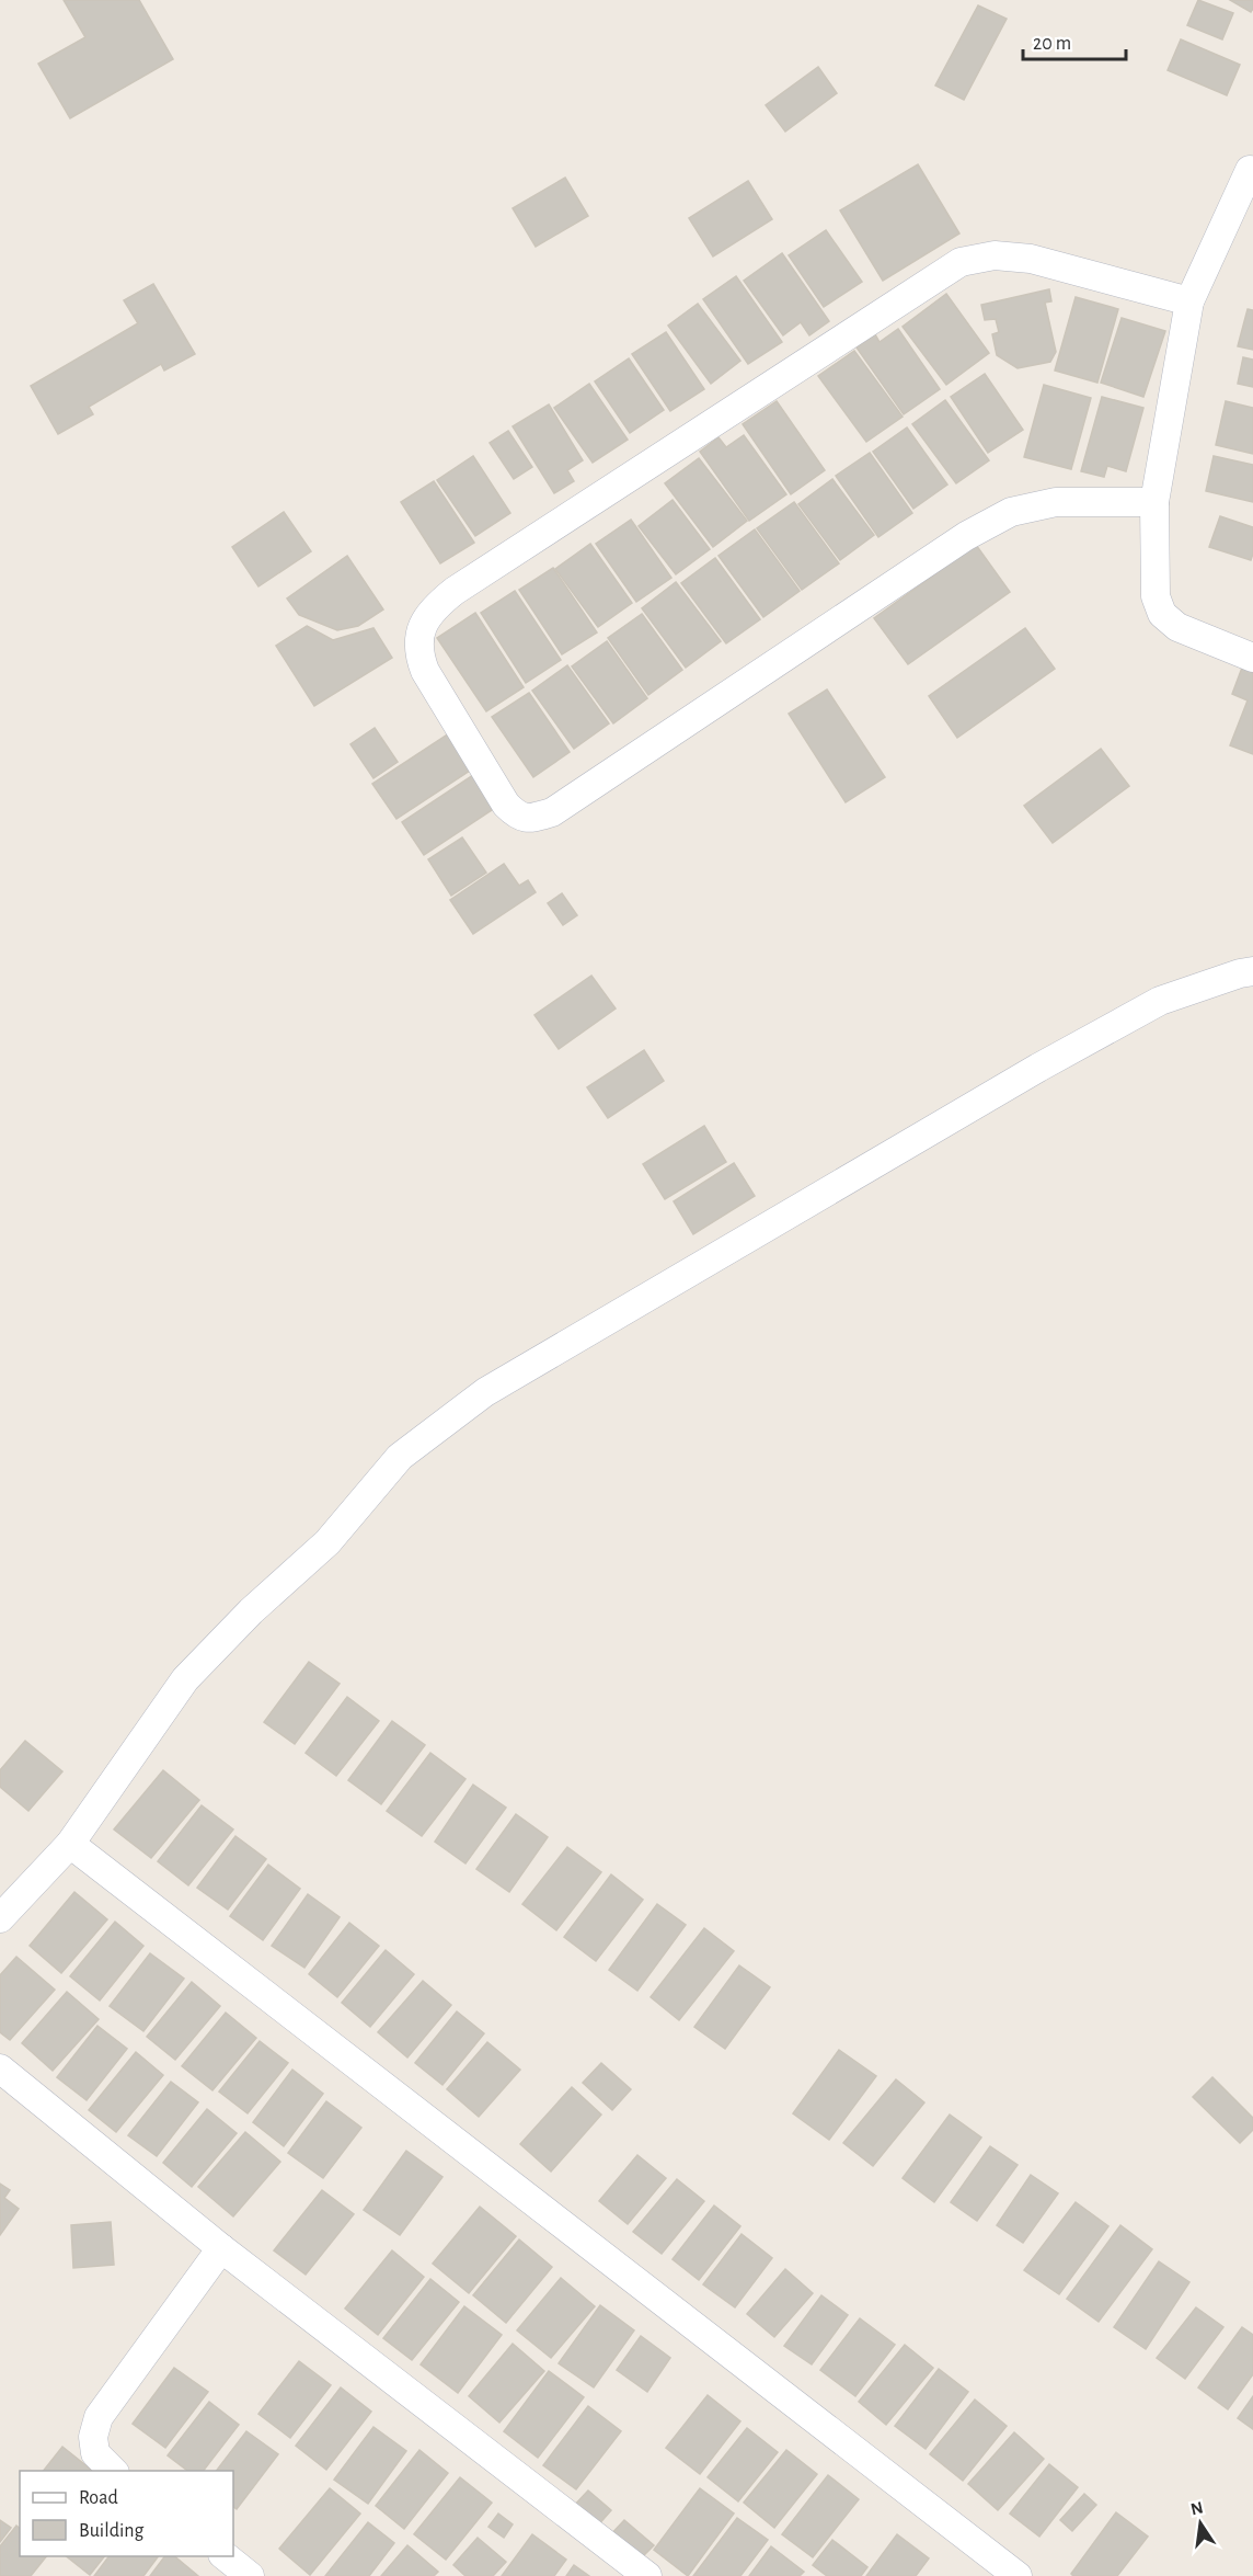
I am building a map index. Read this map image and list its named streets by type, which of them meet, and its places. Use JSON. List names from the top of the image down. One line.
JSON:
{"legend":["Road","Building"],"scale_bar":"20 m","north":"top"}
